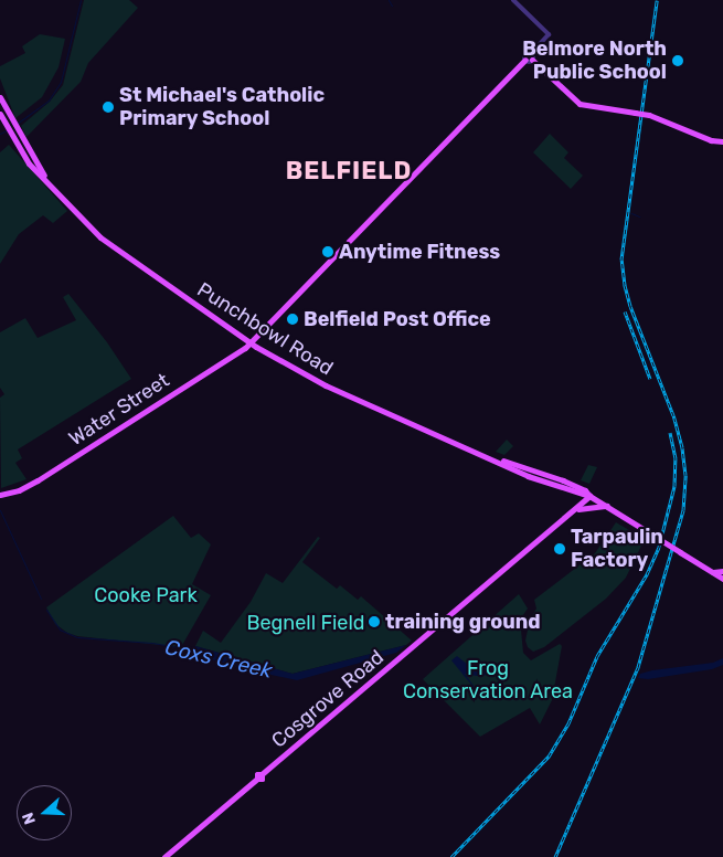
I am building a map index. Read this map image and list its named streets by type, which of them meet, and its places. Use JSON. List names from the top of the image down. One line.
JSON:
{"streets":{"main road":["Punchbowl Road","Water Street","Cosgrove Road"]},"crossings":[["Punchbowl Road","Water Street"],["Punchbowl Road","Cosgrove Road"]],"districts":["BELFIELD"],"water":["Coxs Creek"],"parks":["Cooke Park","Begnell Field","Frog Conservation Area"],"places":["Belmore North Public School","St Michael's Catholic Primary School","Anytime Fitness","Belfield Post Office","Tarpaulin Factory","training ground"],"north":"left"}
